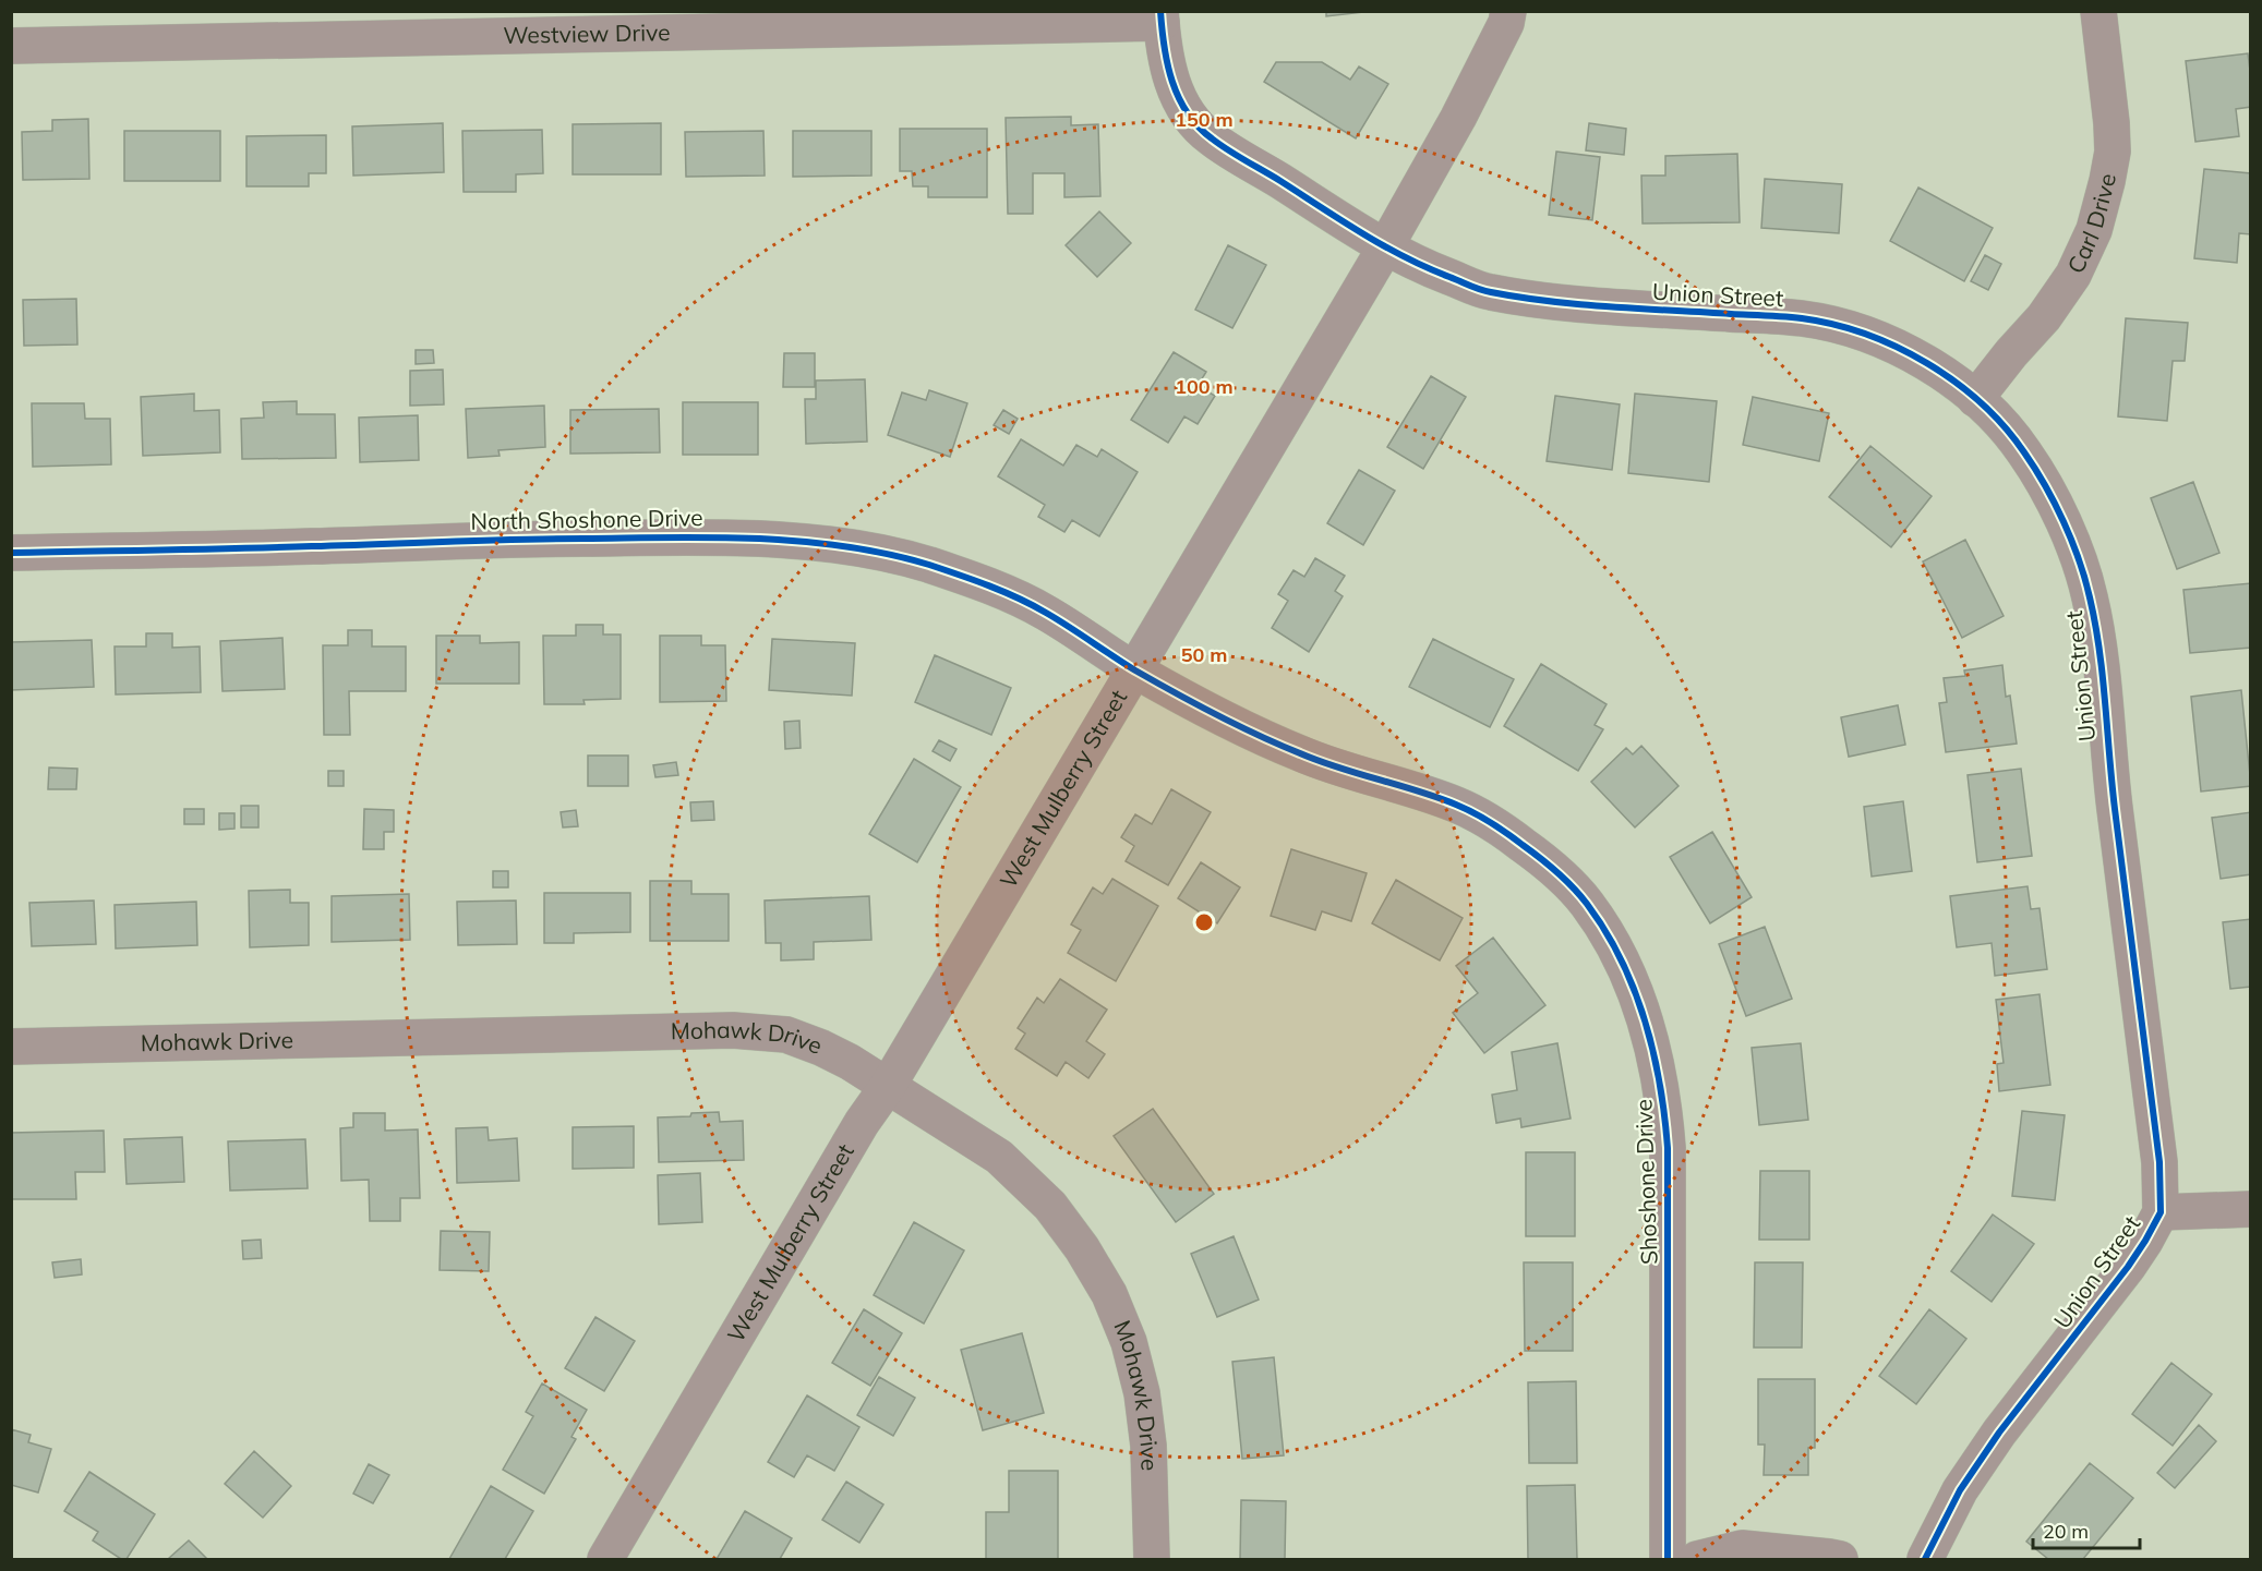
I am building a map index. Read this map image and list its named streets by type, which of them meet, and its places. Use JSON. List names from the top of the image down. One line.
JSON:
{"streets":{"street":["Westview Drive","Carl Drive","Union Street","North Shoshone Drive","West Mulberry Street","Mohawk Drive","Shoshone Drive"]},"crossings":[["Westview Drive","Union Street"],["Carl Drive","Union Street"],["Union Street","West Mulberry Street"],["North Shoshone Drive","West Mulberry Street"],["North Shoshone Drive","Shoshone Drive"],["West Mulberry Street","Mohawk Drive"],["West Mulberry Street","Shoshone Drive"]],"scale_bar":"20 m","rings":["150 m","100 m","50 m"]}
